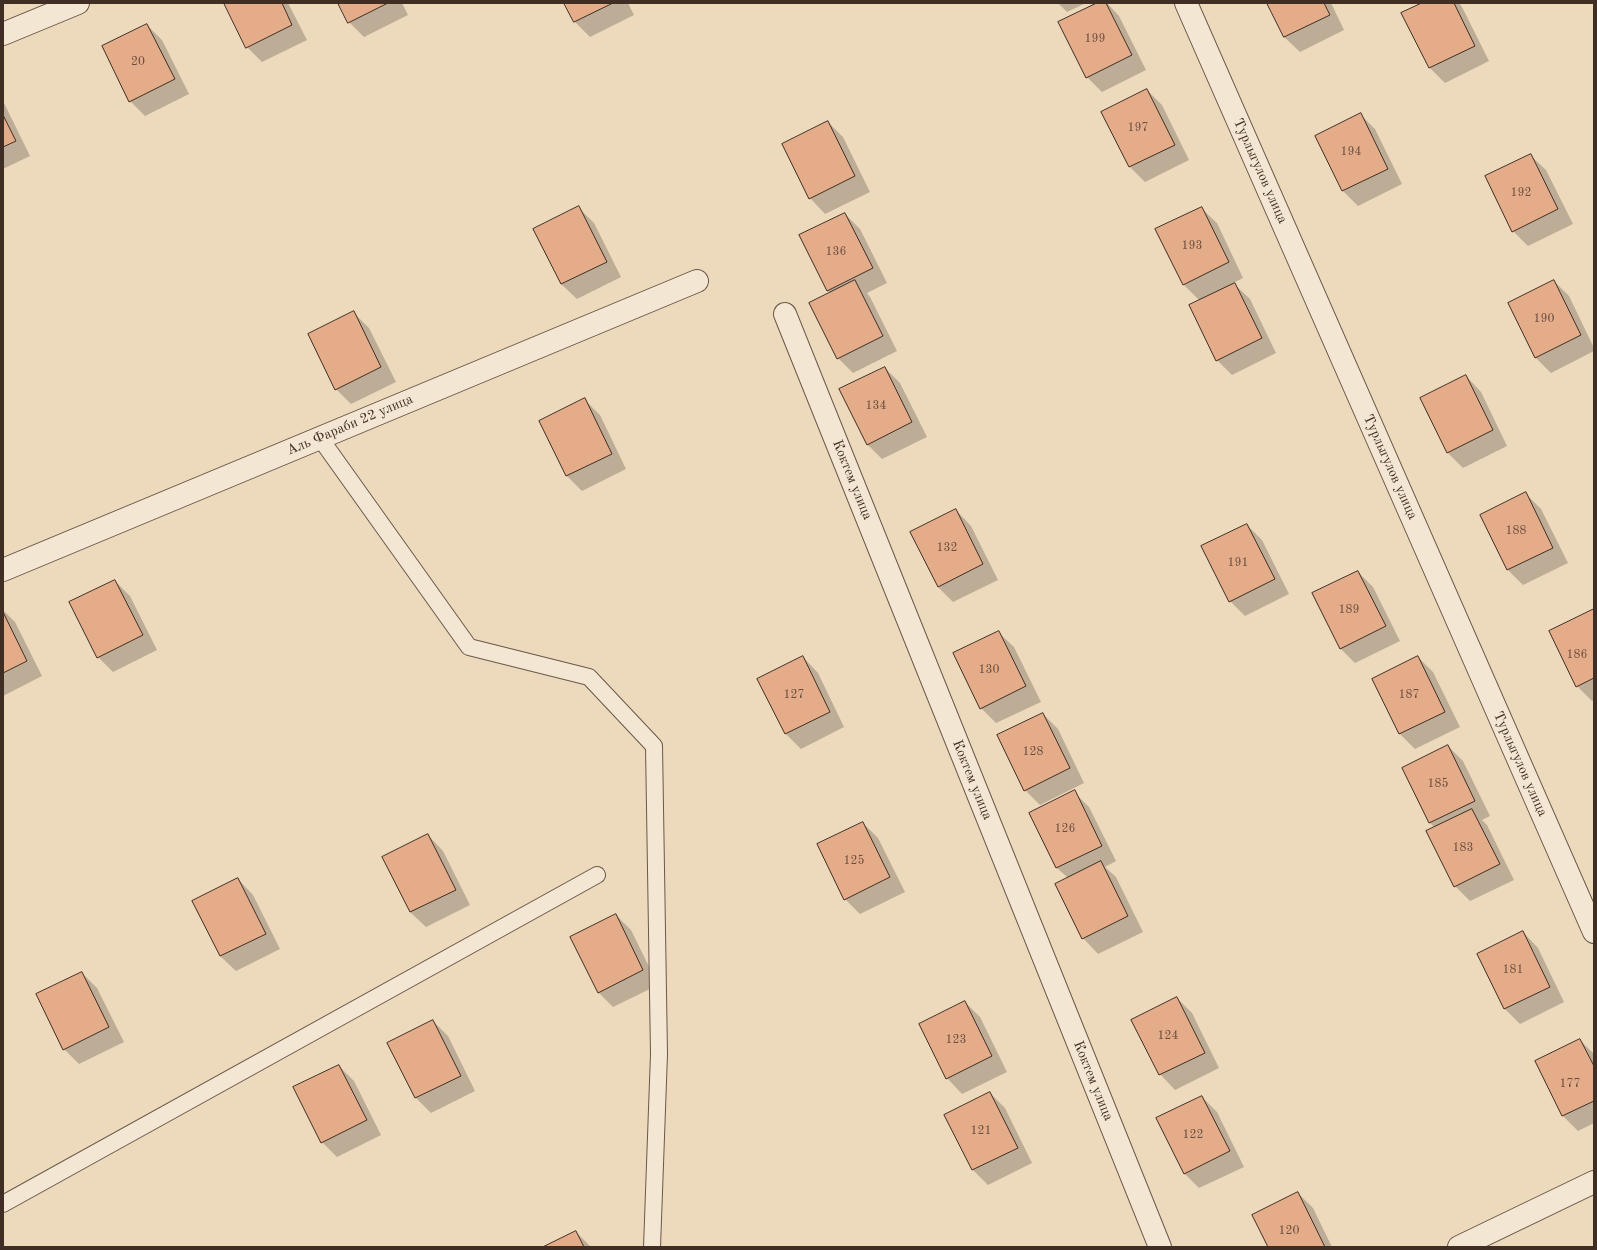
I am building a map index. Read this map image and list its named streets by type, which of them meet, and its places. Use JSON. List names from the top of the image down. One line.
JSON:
{"streets":{"street":["Турлыгулов улица","Аль Фараби 22 улица","Коктем улица"]},"house_numbers":["199","20","197","194","192","193","136","190","134","188","132","191","189","186","130","127","187","128","185","126","183","125","181","124","123","177","121","122","120"]}
